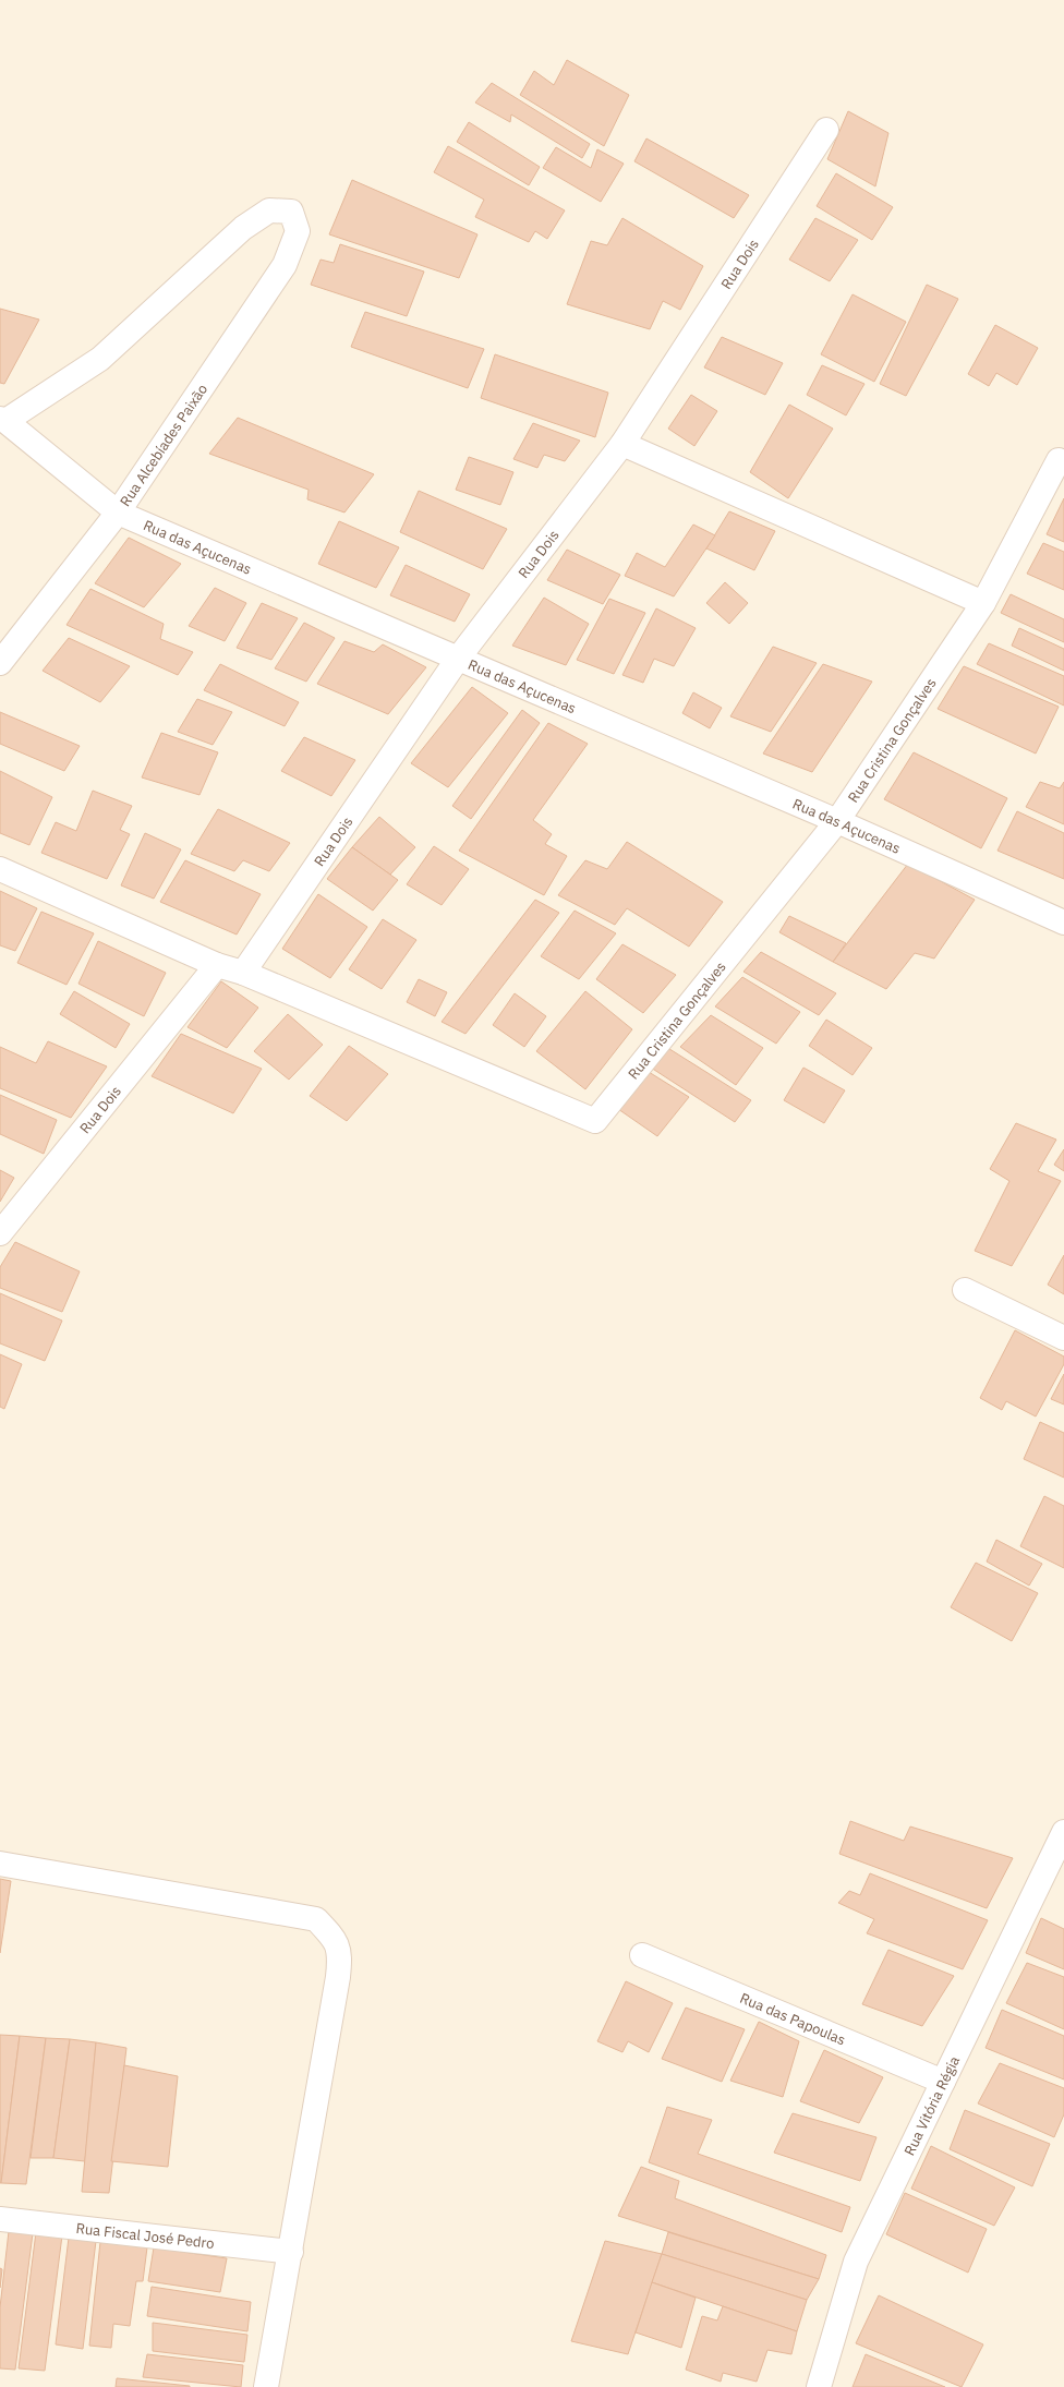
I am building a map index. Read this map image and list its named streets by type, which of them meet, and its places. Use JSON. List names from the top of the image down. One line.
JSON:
{"streets":{"street":["Rua Dois","Rua Alcebíades Paixão","Rua das Açucenas","Rua Cristina Gonçalves","Rua das Papoulas","Rua Vitória Régia","Rua Fiscal José Pedro"]},"crossings":[["Rua Dois","Rua das Açucenas"],["Rua Dois","Rua Cristina Gonçalves"],["Rua Alcebíades Paixão","Rua das Açucenas"],["Rua das Açucenas","Rua Cristina Gonçalves"],["Rua das Papoulas","Rua Vitória Régia"]]}
